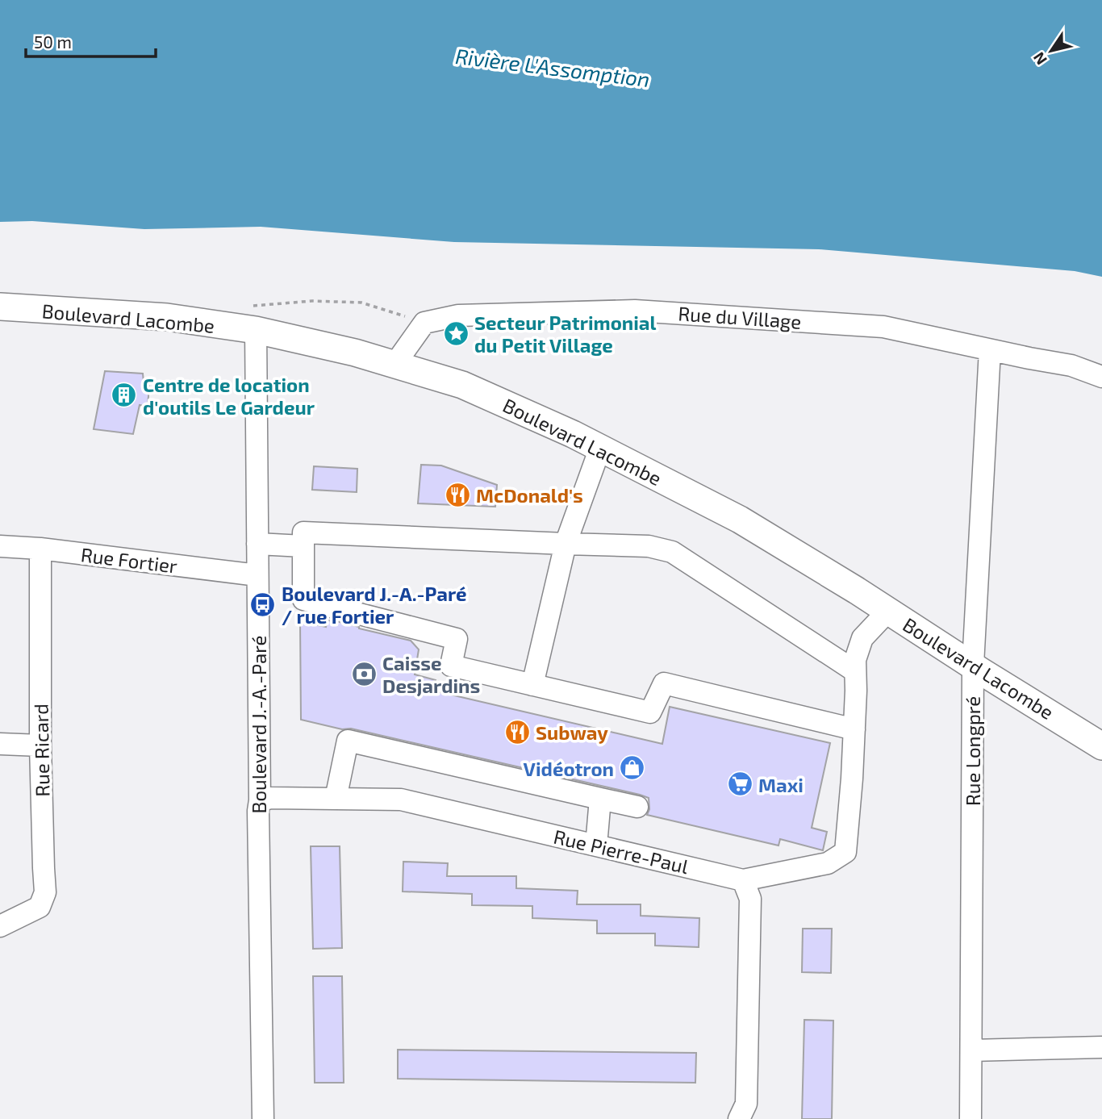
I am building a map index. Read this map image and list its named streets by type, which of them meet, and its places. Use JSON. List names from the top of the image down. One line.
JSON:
{"streets":{"main road":["Boulevard Lacombe"],"street":["Rue du Village","Rue Fortier","Boulevard J.-A.-Paré","Rue Ricard","Rue Longpré","Rue Pierre-Paul"]},"crossings":[["Rue du Village","Rue Longpré"],["Boulevard Lacombe","Boulevard J.-A.-Paré"],["Boulevard Lacombe","Rue Longpré"],["Rue Fortier","Boulevard J.-A.-Paré"],["Rue Fortier","Rue Ricard"],["Boulevard J.-A.-Paré","Rue Pierre-Paul"]],"water":["Rivière L'Assomption"],"places":{"place":["Secteur Patrimonial du Petit Village"],"building":["Centre de location d'outils Le Gardeur"],"restaurant":["McDonald's","Subway"],"bus stop":["Boulevard J.-A.-Paré / rue Fortier"],"bank":["Caisse Desjardins"],"shop":["Vidéotron"],"supermarket":["Maxi"]},"scale_bar":"50 m","north":"bottom left"}
